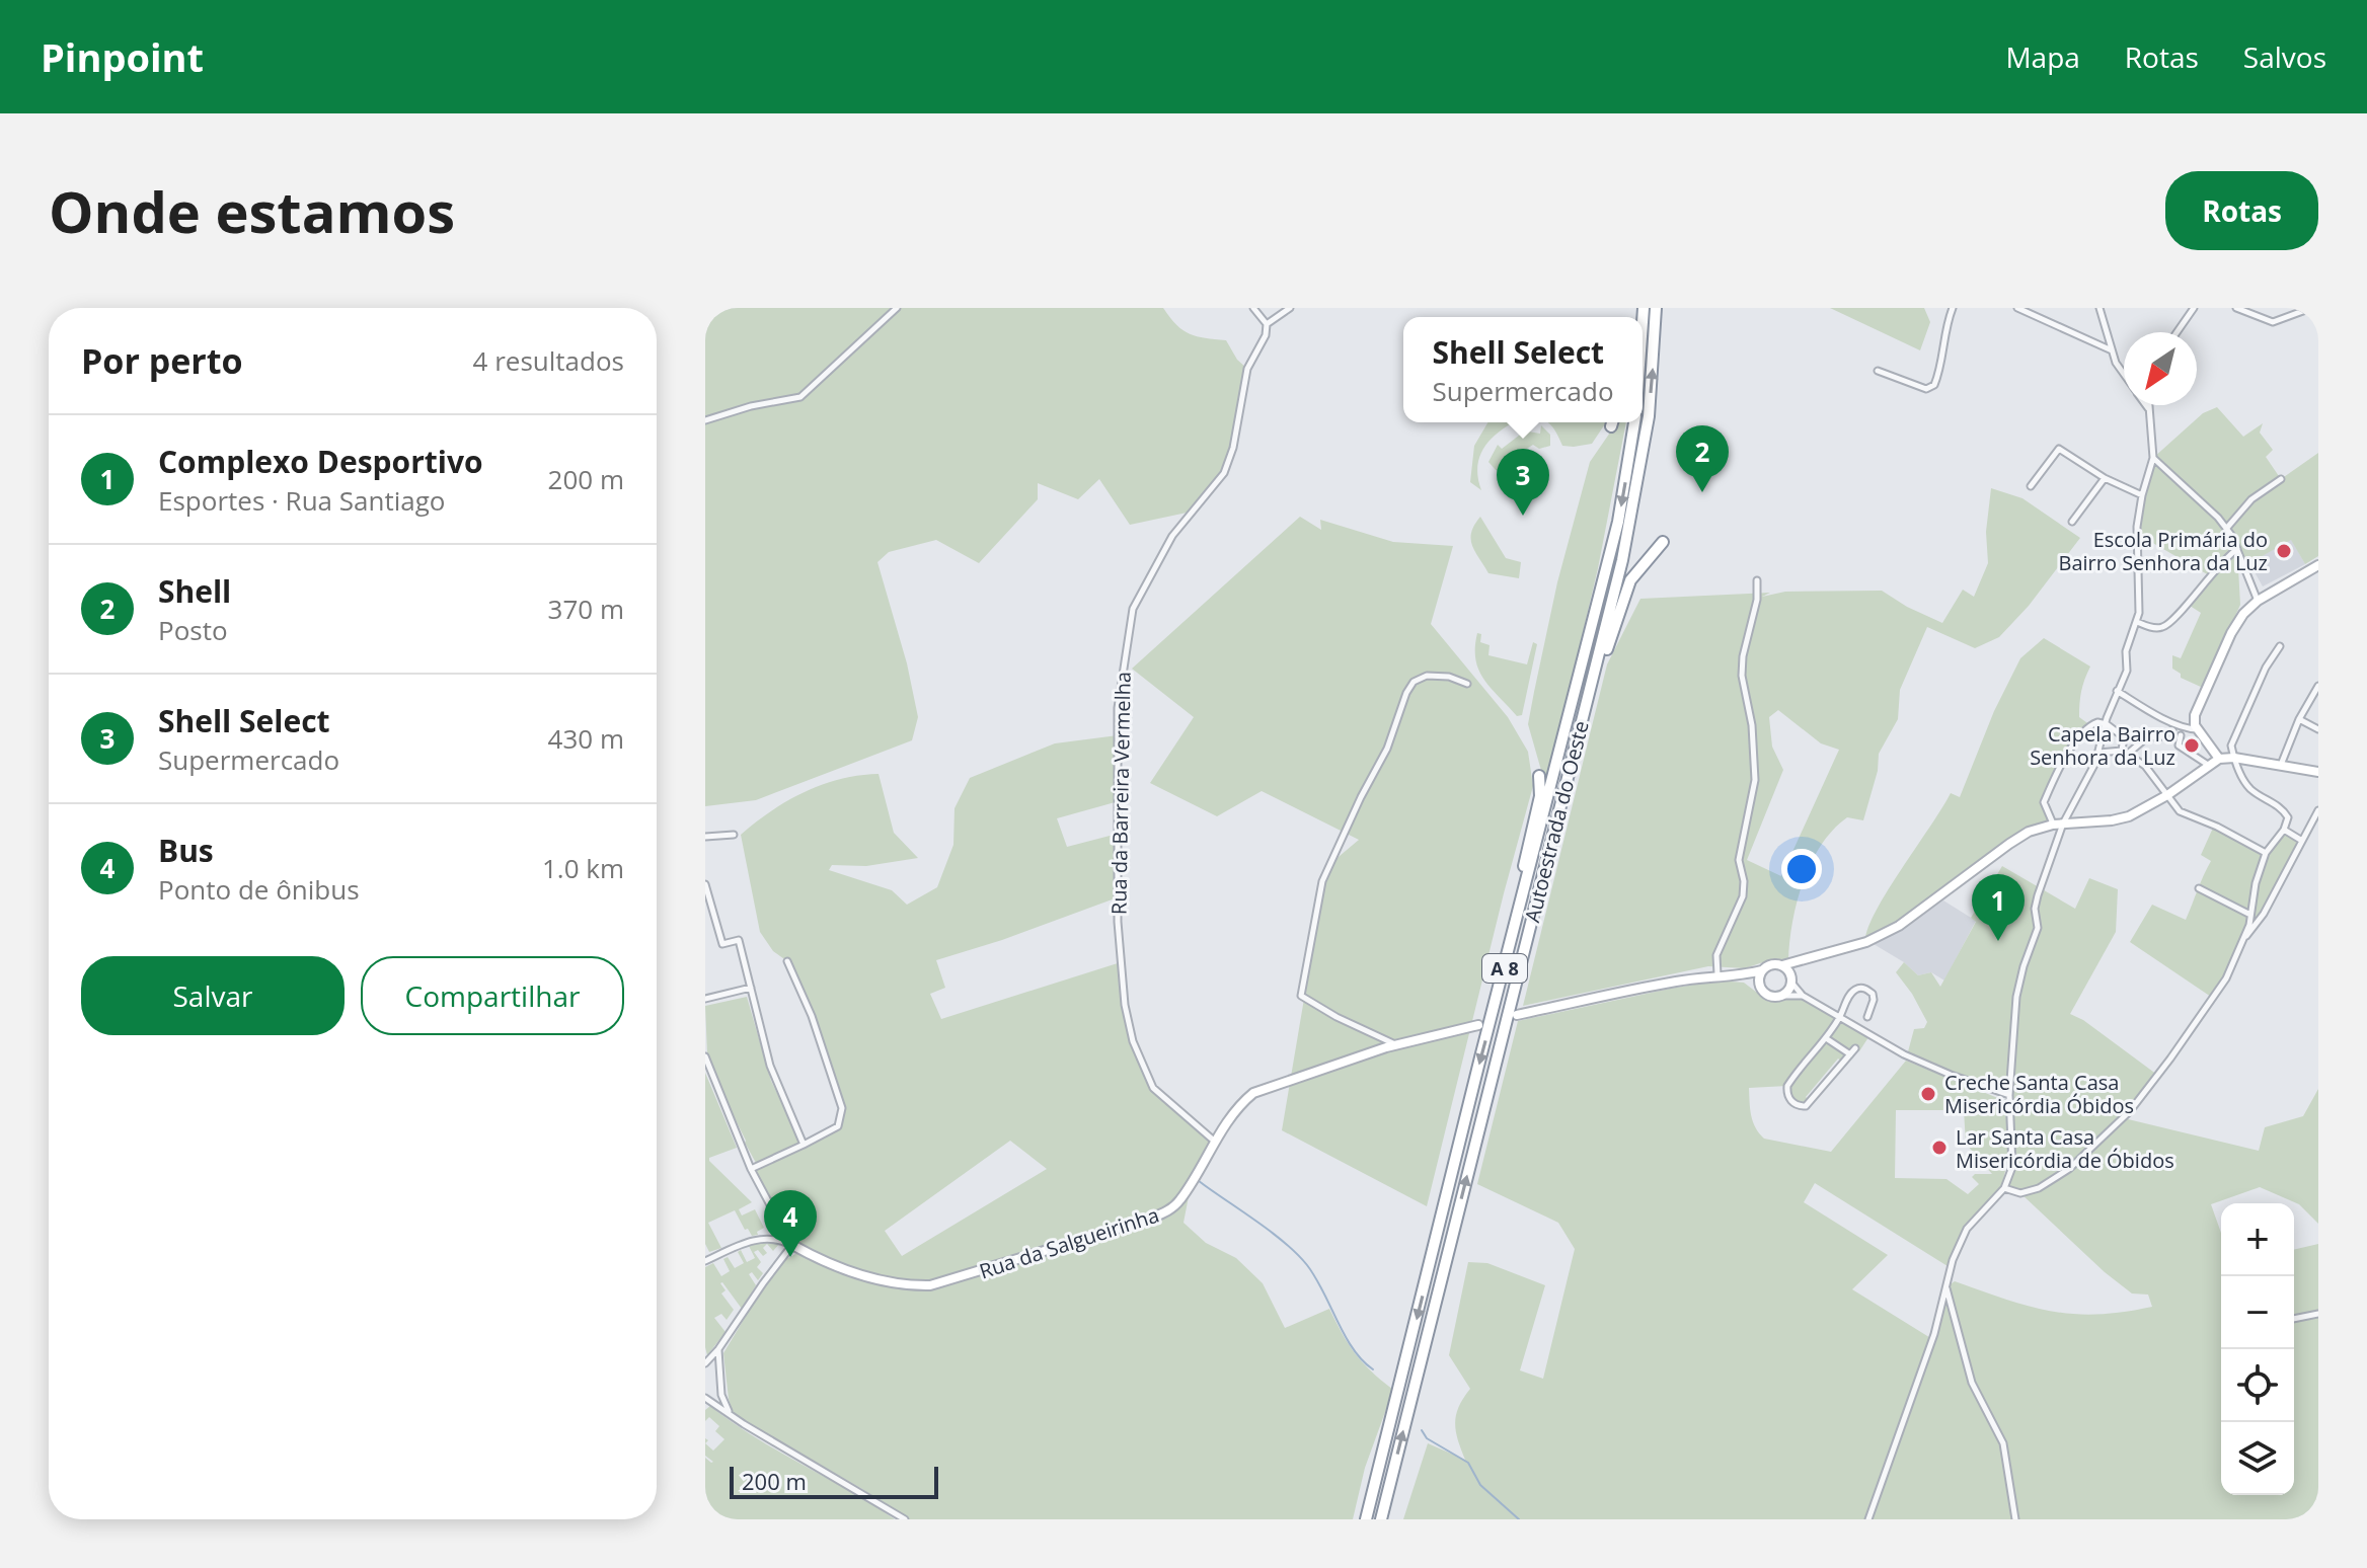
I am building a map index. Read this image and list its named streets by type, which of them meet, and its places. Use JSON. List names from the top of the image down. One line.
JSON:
{"streets":{"highway":["Autoestrada do Oeste","A 8"],"street":["Rua da Barreira Vermelha","Rua da Salgueirinha"]},"crossings":[["Rua da Barreira Vermelha","Rua da Salgueirinha"]],"places":["Escola Primária do Bairro Senhora da Luz","Capela Bairro Senhora da Luz","Creche Santa Casa Misericórdia Óbidos","Lar Santa Casa Misericórdia de Óbidos"],"scale_bar":"200 m","north":"bottom left","page":{"header":"Pinpoint","nav":["Mapa","Rotas","Salvos"],"buttons":["Rotas",["Salvar","Compartilhar"]],"title":"Onde estamos","heading":["Por perto","4 resultados"],"popup":["Shell Select","Supermercado"],"list":[{"mark":"1","name":"Complexo Desportivo","note":"Esportes · Rua Santiago","value":"200 m"},{"mark":"2","name":"Shell","note":"Posto","value":"370 m"},{"mark":"3","name":"Shell Select","note":"Supermercado","value":"430 m"},{"mark":"4","name":"Bus","note":"Ponto de ônibus","value":"1.0 km"}],"pins":["2","3","1","4"],"map_buttons":["+","−"],"scale":"200 m"}}
